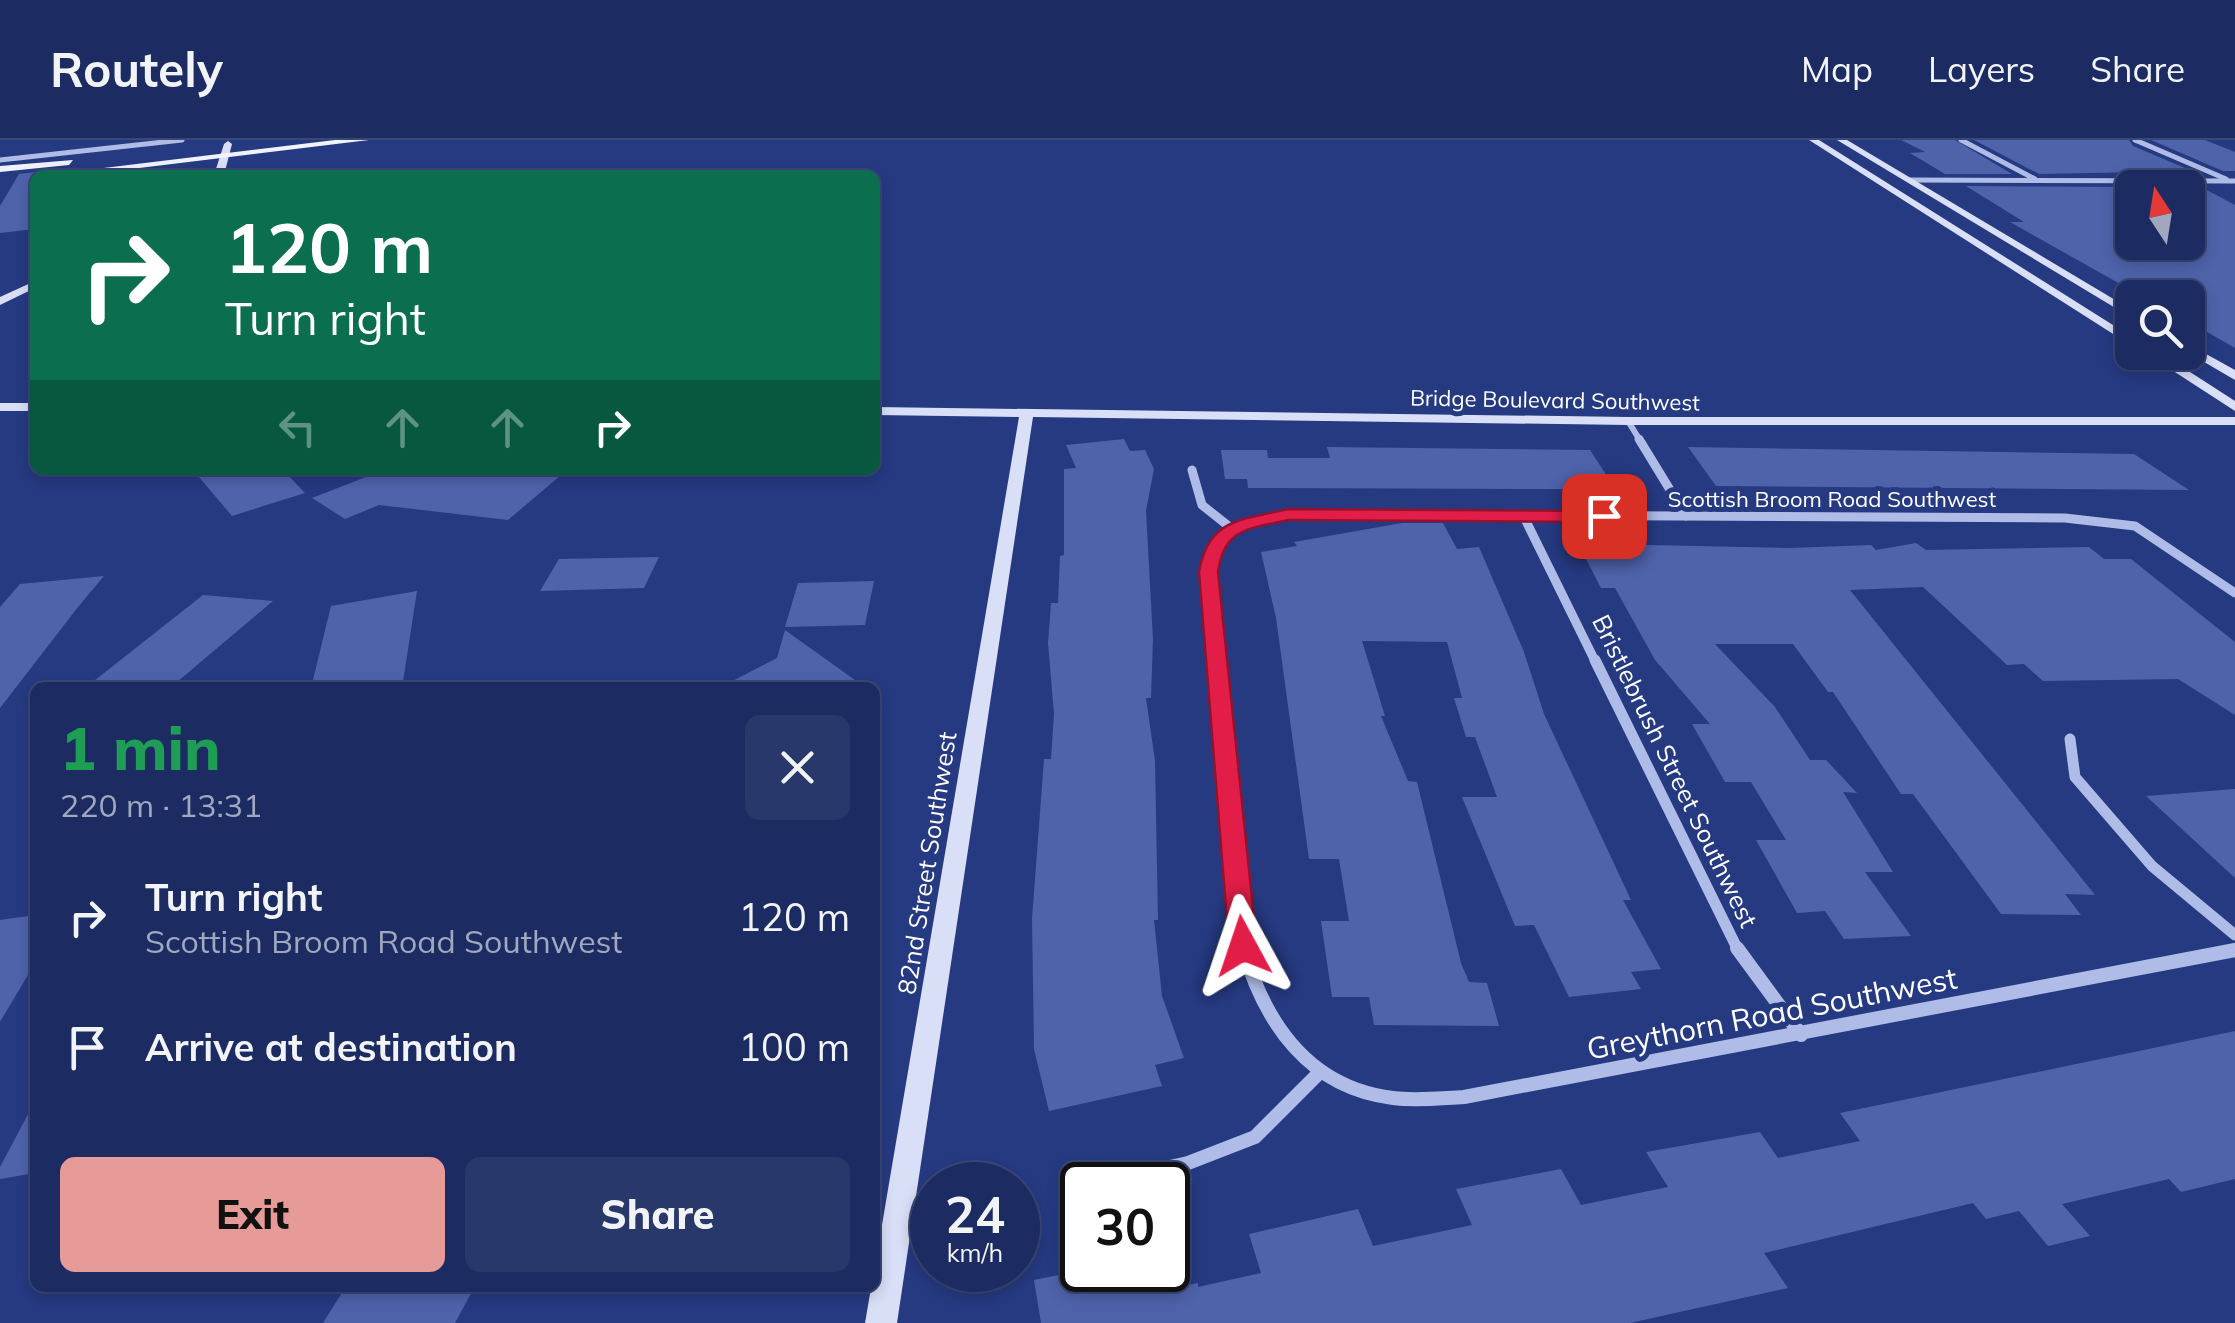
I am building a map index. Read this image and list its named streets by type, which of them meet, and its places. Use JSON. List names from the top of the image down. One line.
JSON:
{"streets":{"street":["Bridge Boulevard Southwest","Scottish Broom Road Southwest","Bristlebrush Street Southwest","82nd Street Southwest","Greythorn Road Southwest"]},"crossings":[["Bridge Boulevard Southwest","82nd Street Southwest"],["Scottish Broom Road Southwest","Bristlebrush Street Southwest"],["Bristlebrush Street Southwest","Greythorn Road Southwest"]],"north":"top","page":{"header":"Routely","nav":["Map","Layers","Share"],"turn":["120 m","Turn right"],"heading":["1 min","220 m · 13:31"],"list":[{"name":"Turn right","note":"Scottish Broom Road Southwest","value":"120 m"},{"name":"Arrive at destination","value":"100 m"}],"buttons":["Exit","Share"],"speed":"24 km/h","limit":"30"}}
